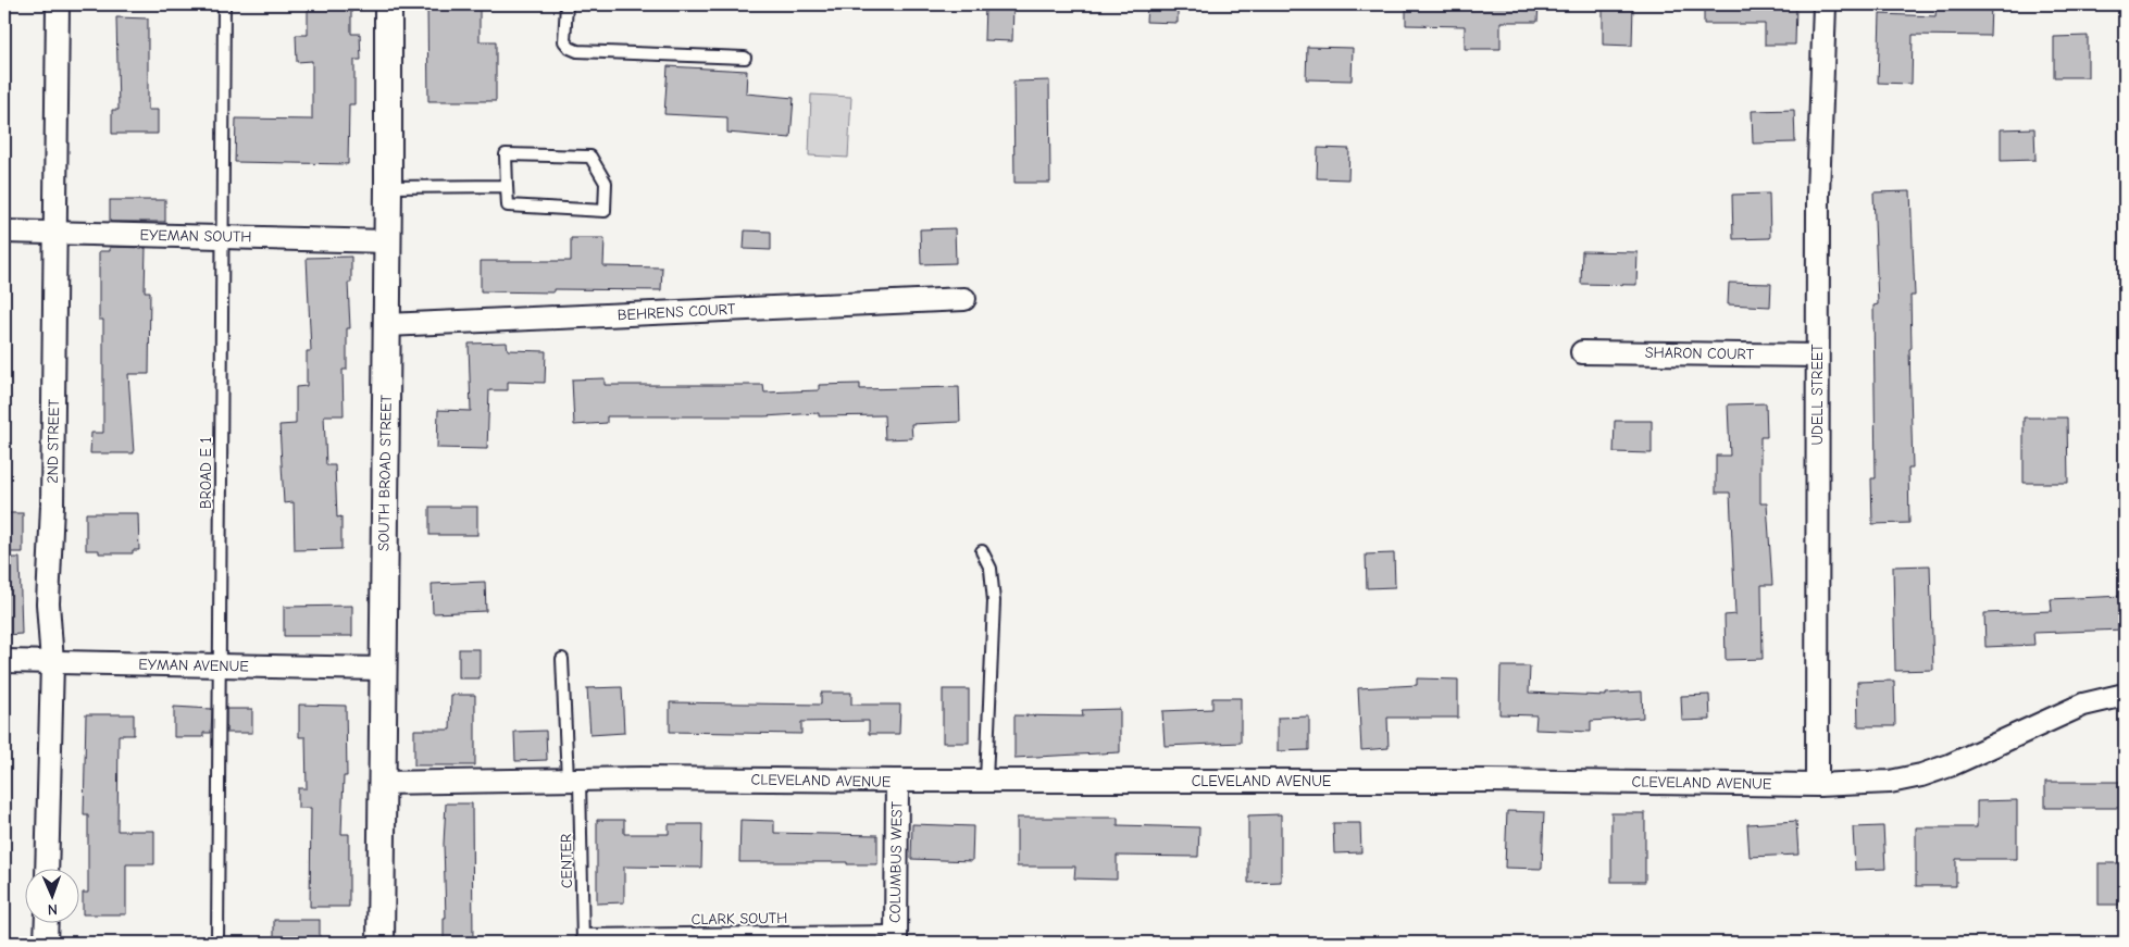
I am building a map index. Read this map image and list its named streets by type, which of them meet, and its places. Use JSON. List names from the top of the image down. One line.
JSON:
{"streets":{"street":["EYEMAN SOUTH","BEHRENS COURT","SHARON COURT","UDELL STREET","2ND STREET","SOUTH BROAD STREET","EYMAN AVENUE","CLEVELAND AVENUE","COLUMBUS WEST"],"lane":["BROAD E 1","CENTER","CLARK SOUTH"]},"crossings":[["EYEMAN SOUTH","2ND STREET"],["EYEMAN SOUTH","BROAD E 1"],["EYEMAN SOUTH","SOUTH BROAD STREET"],["BEHRENS COURT","SOUTH BROAD STREET"],["SHARON COURT","UDELL STREET"],["UDELL STREET","CLEVELAND AVENUE"],["2ND STREET","EYMAN AVENUE"],["BROAD E 1","EYMAN AVENUE"],["SOUTH BROAD STREET","EYMAN AVENUE"],["SOUTH BROAD STREET","CLEVELAND AVENUE"],["CLEVELAND AVENUE","CENTER"],["CLEVELAND AVENUE","COLUMBUS WEST"],["CENTER","CLARK SOUTH"],["COLUMBUS WEST","CLARK SOUTH"]],"north":"bottom"}
